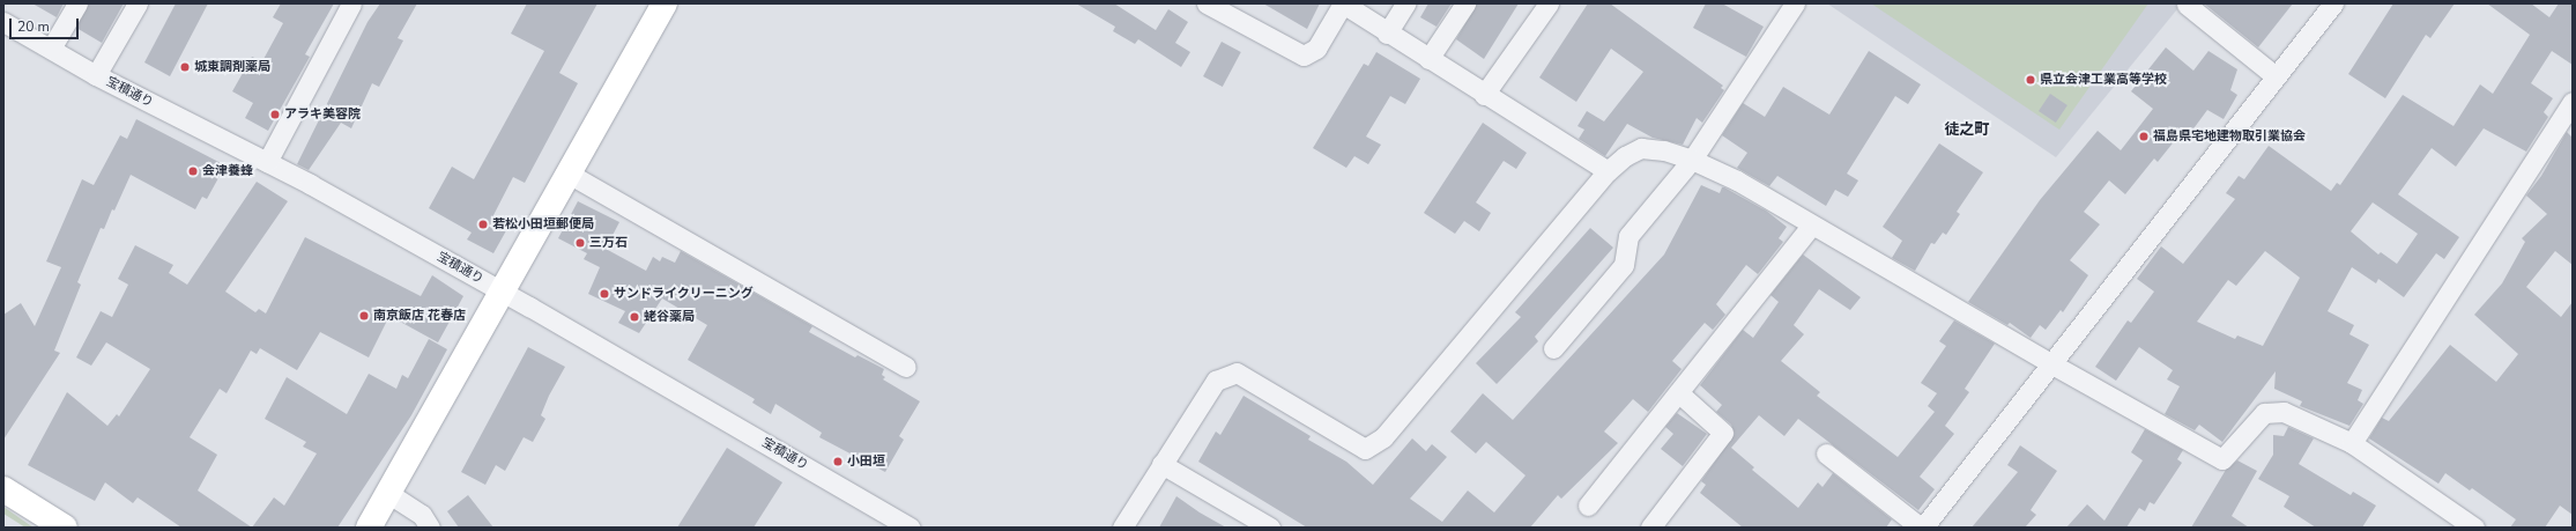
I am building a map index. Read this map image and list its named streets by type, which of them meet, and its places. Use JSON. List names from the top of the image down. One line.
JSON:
{"streets":{"street":["宝積通り"]},"districts":["徒之町"],"places":["城東調剤薬局","県立会津工業高等学校","アラキ美容院","福島県宅地建物取引業協会","会津養蜂","若松小田垣郵便局","三万石","サンドライクリーニング","南京飯店 花春店","蛯谷薬局","小田垣"],"scale_bar":"20 m"}
